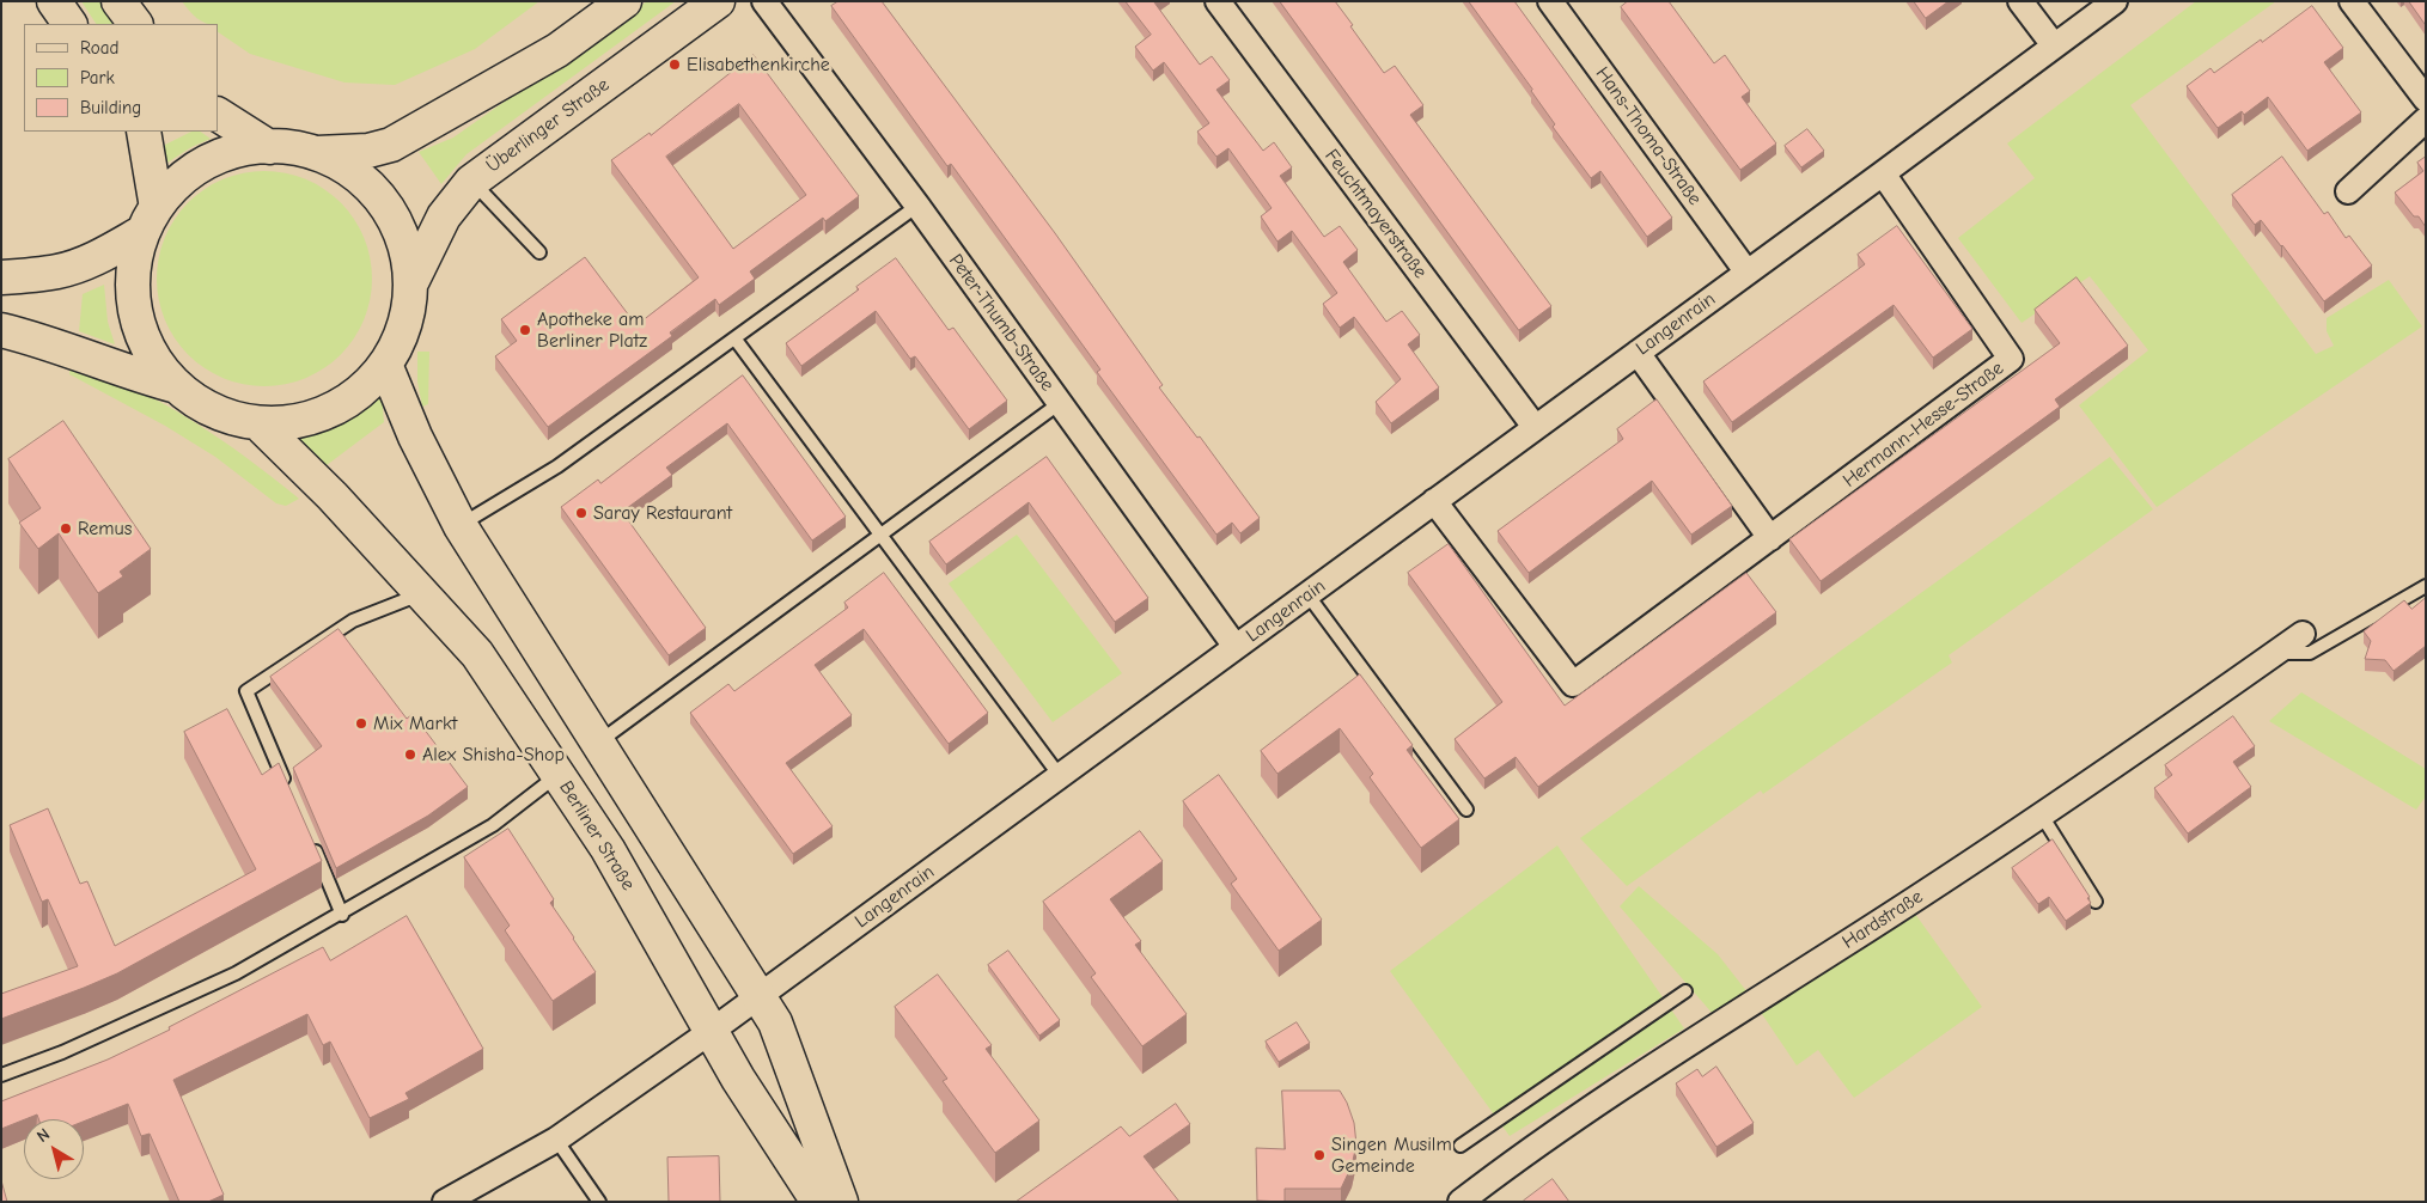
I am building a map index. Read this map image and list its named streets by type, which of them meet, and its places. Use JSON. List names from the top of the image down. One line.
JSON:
{"streets":{"street":["Überlinger Straße","Hans-Thoma-Straße","Feuchtmayerstraße","Peter-Thumb-Straße","Langenrain","Hermann-Hesse-Straße","Berliner Straße","Hardstraße"]},"crossings":[["Hans-Thoma-Straße","Langenrain"],["Feuchtmayerstraße","Langenrain"],["Peter-Thumb-Straße","Langenrain"],["Langenrain","Hermann-Hesse-Straße"],["Langenrain","Berliner Straße"]],"places":["Elisabethenkirche","Apotheke am Berliner Platz","Saray Restaurant","Remus","Mix Markt","Alex Shisha-Shop","Singen Musilm Gemeinde"],"legend":["Road","Park","Building"],"north":"top left"}
